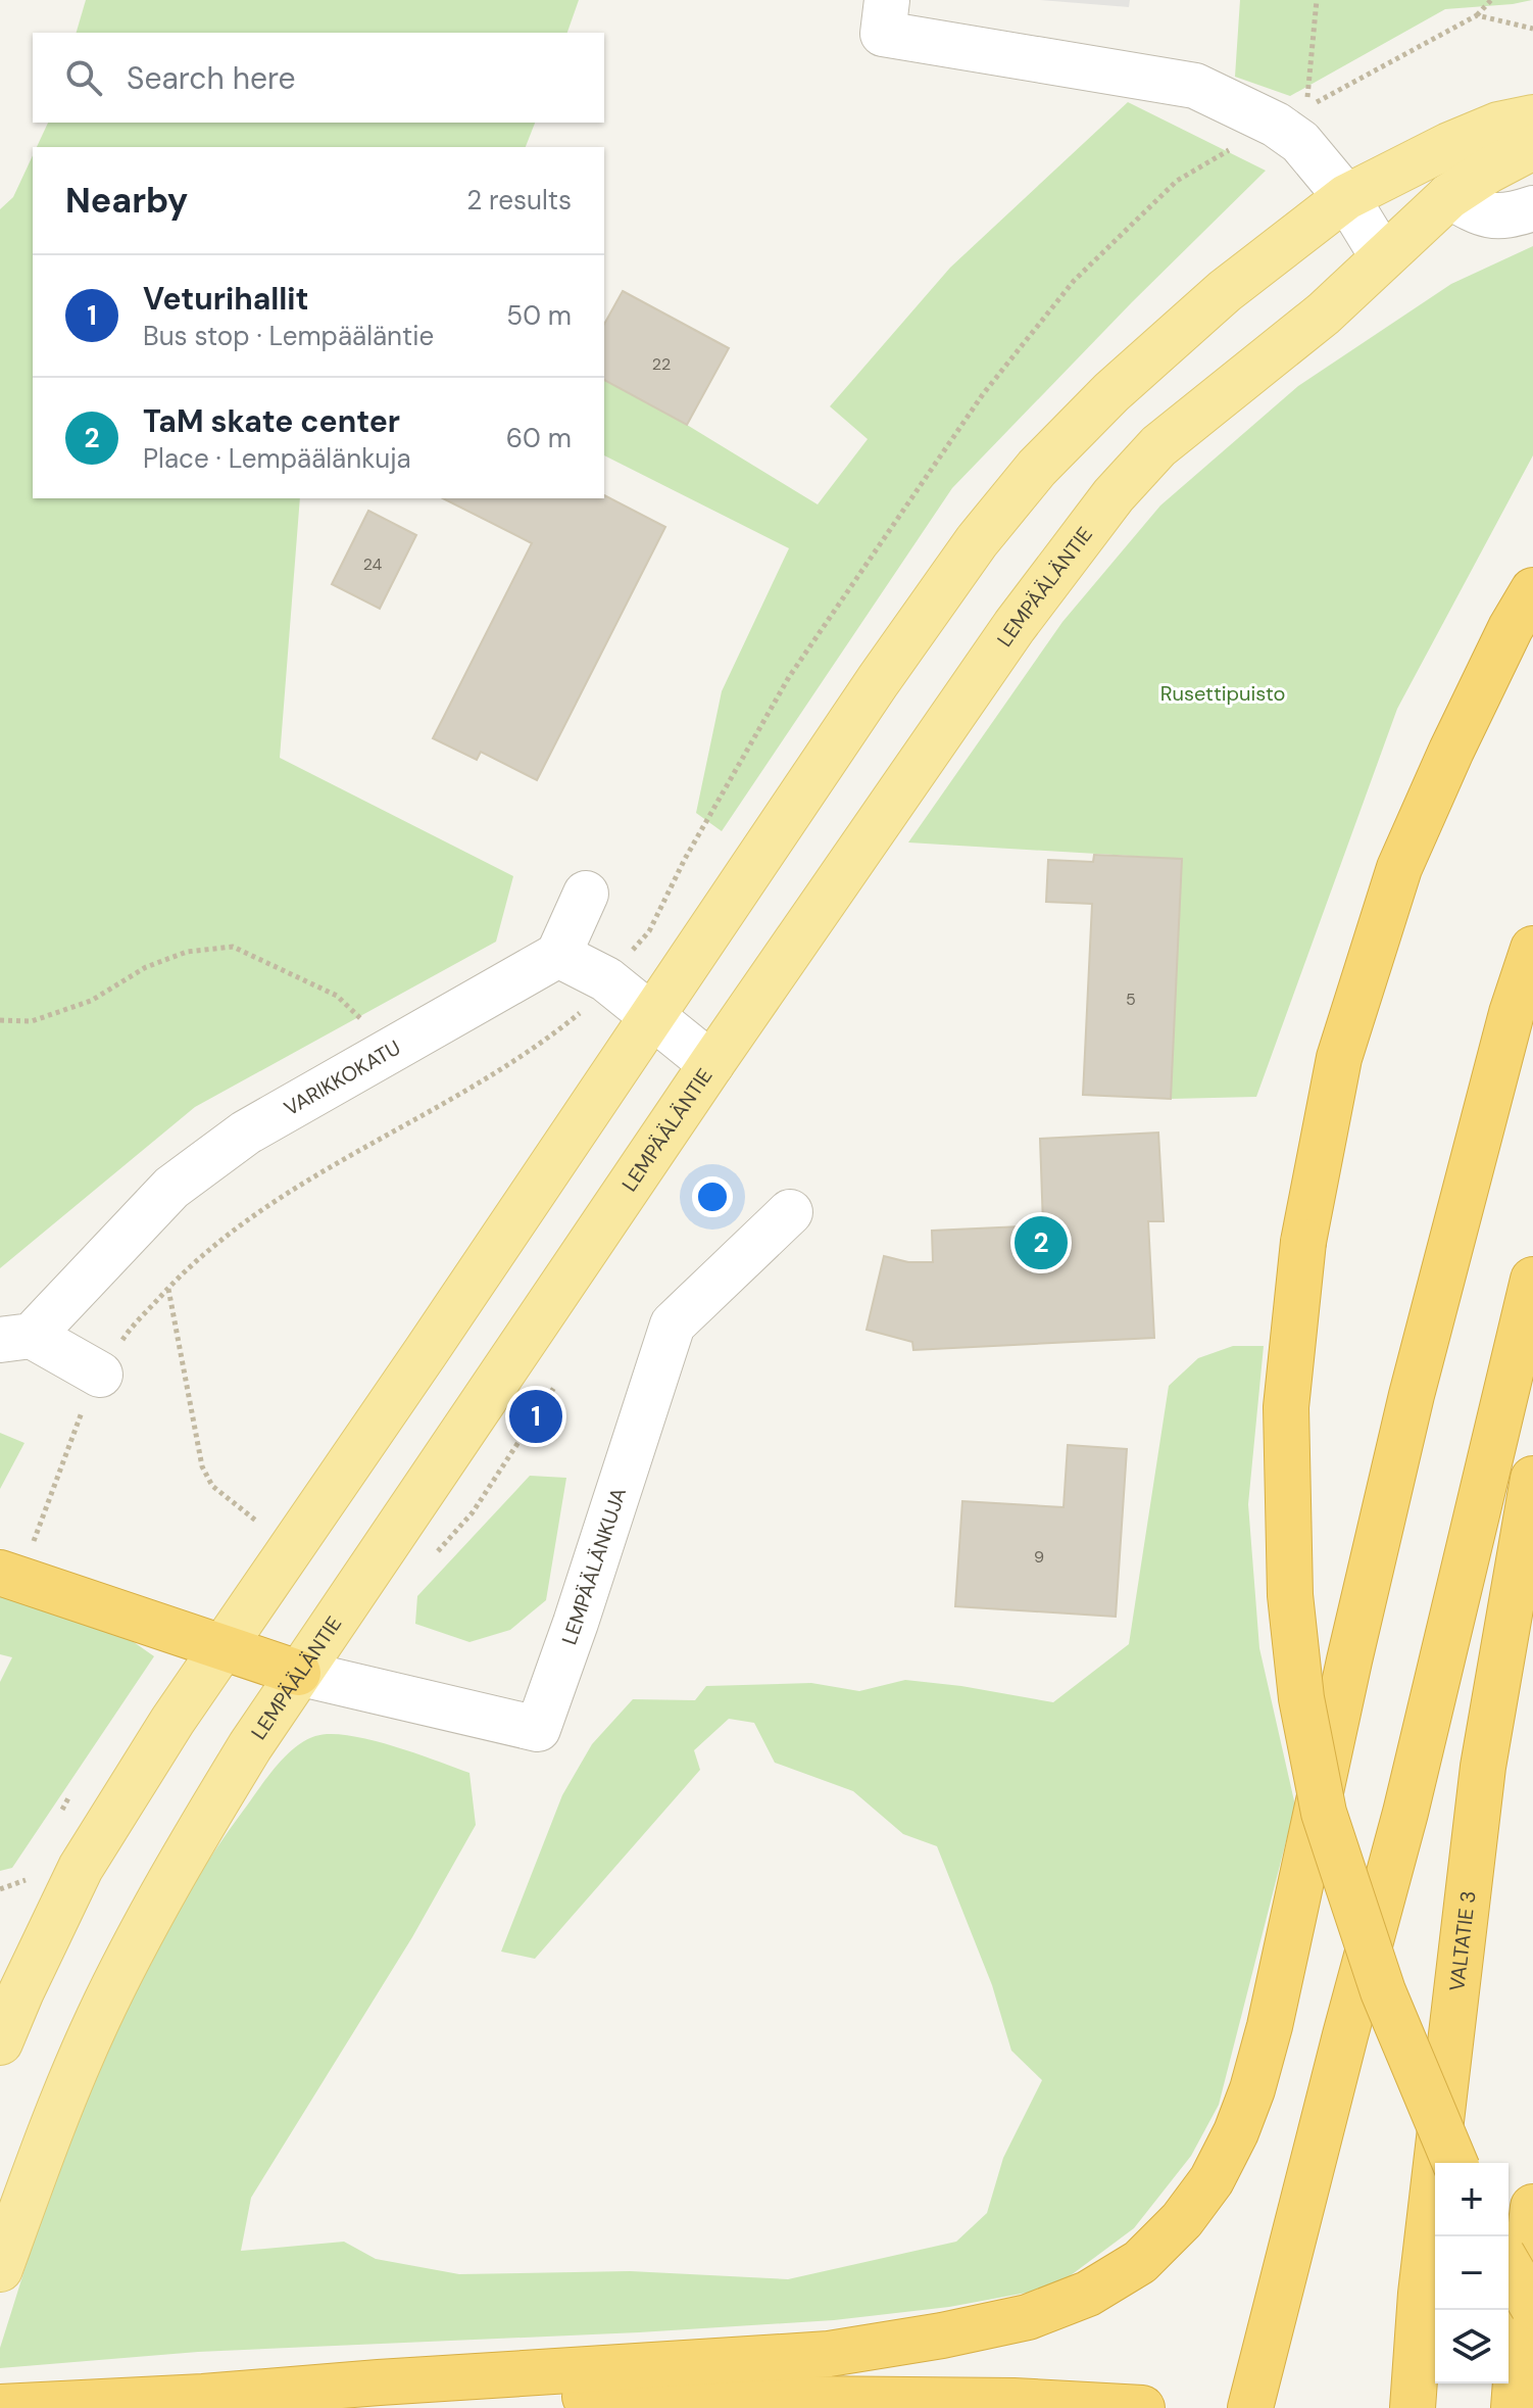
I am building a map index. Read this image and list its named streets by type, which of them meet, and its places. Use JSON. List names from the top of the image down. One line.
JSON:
{"streets":{"highway":["VALTATIE 3"],"main road":["LEMPÄÄLÄNTIE"],"street":["VARIKKOKATU","LEMPÄÄLÄNKUJA"]},"crossings":[["LEMPÄÄLÄNTIE","LEMPÄÄLÄNKUJA"]],"parks":["Rusettipuisto"],"house_numbers":["22","24","5","9"],"page":{"search":"Search here","heading":["Nearby","2 results"],"list":[{"mark":"1","name":"Veturihallit","note":"Bus stop · Lempääläntie","value":"50 m"},{"mark":"2","name":"TaM skate center","note":"Place · Lempäälänkuja","value":"60 m"}],"pins":["2","1"],"map_buttons":["+","−"]}}
